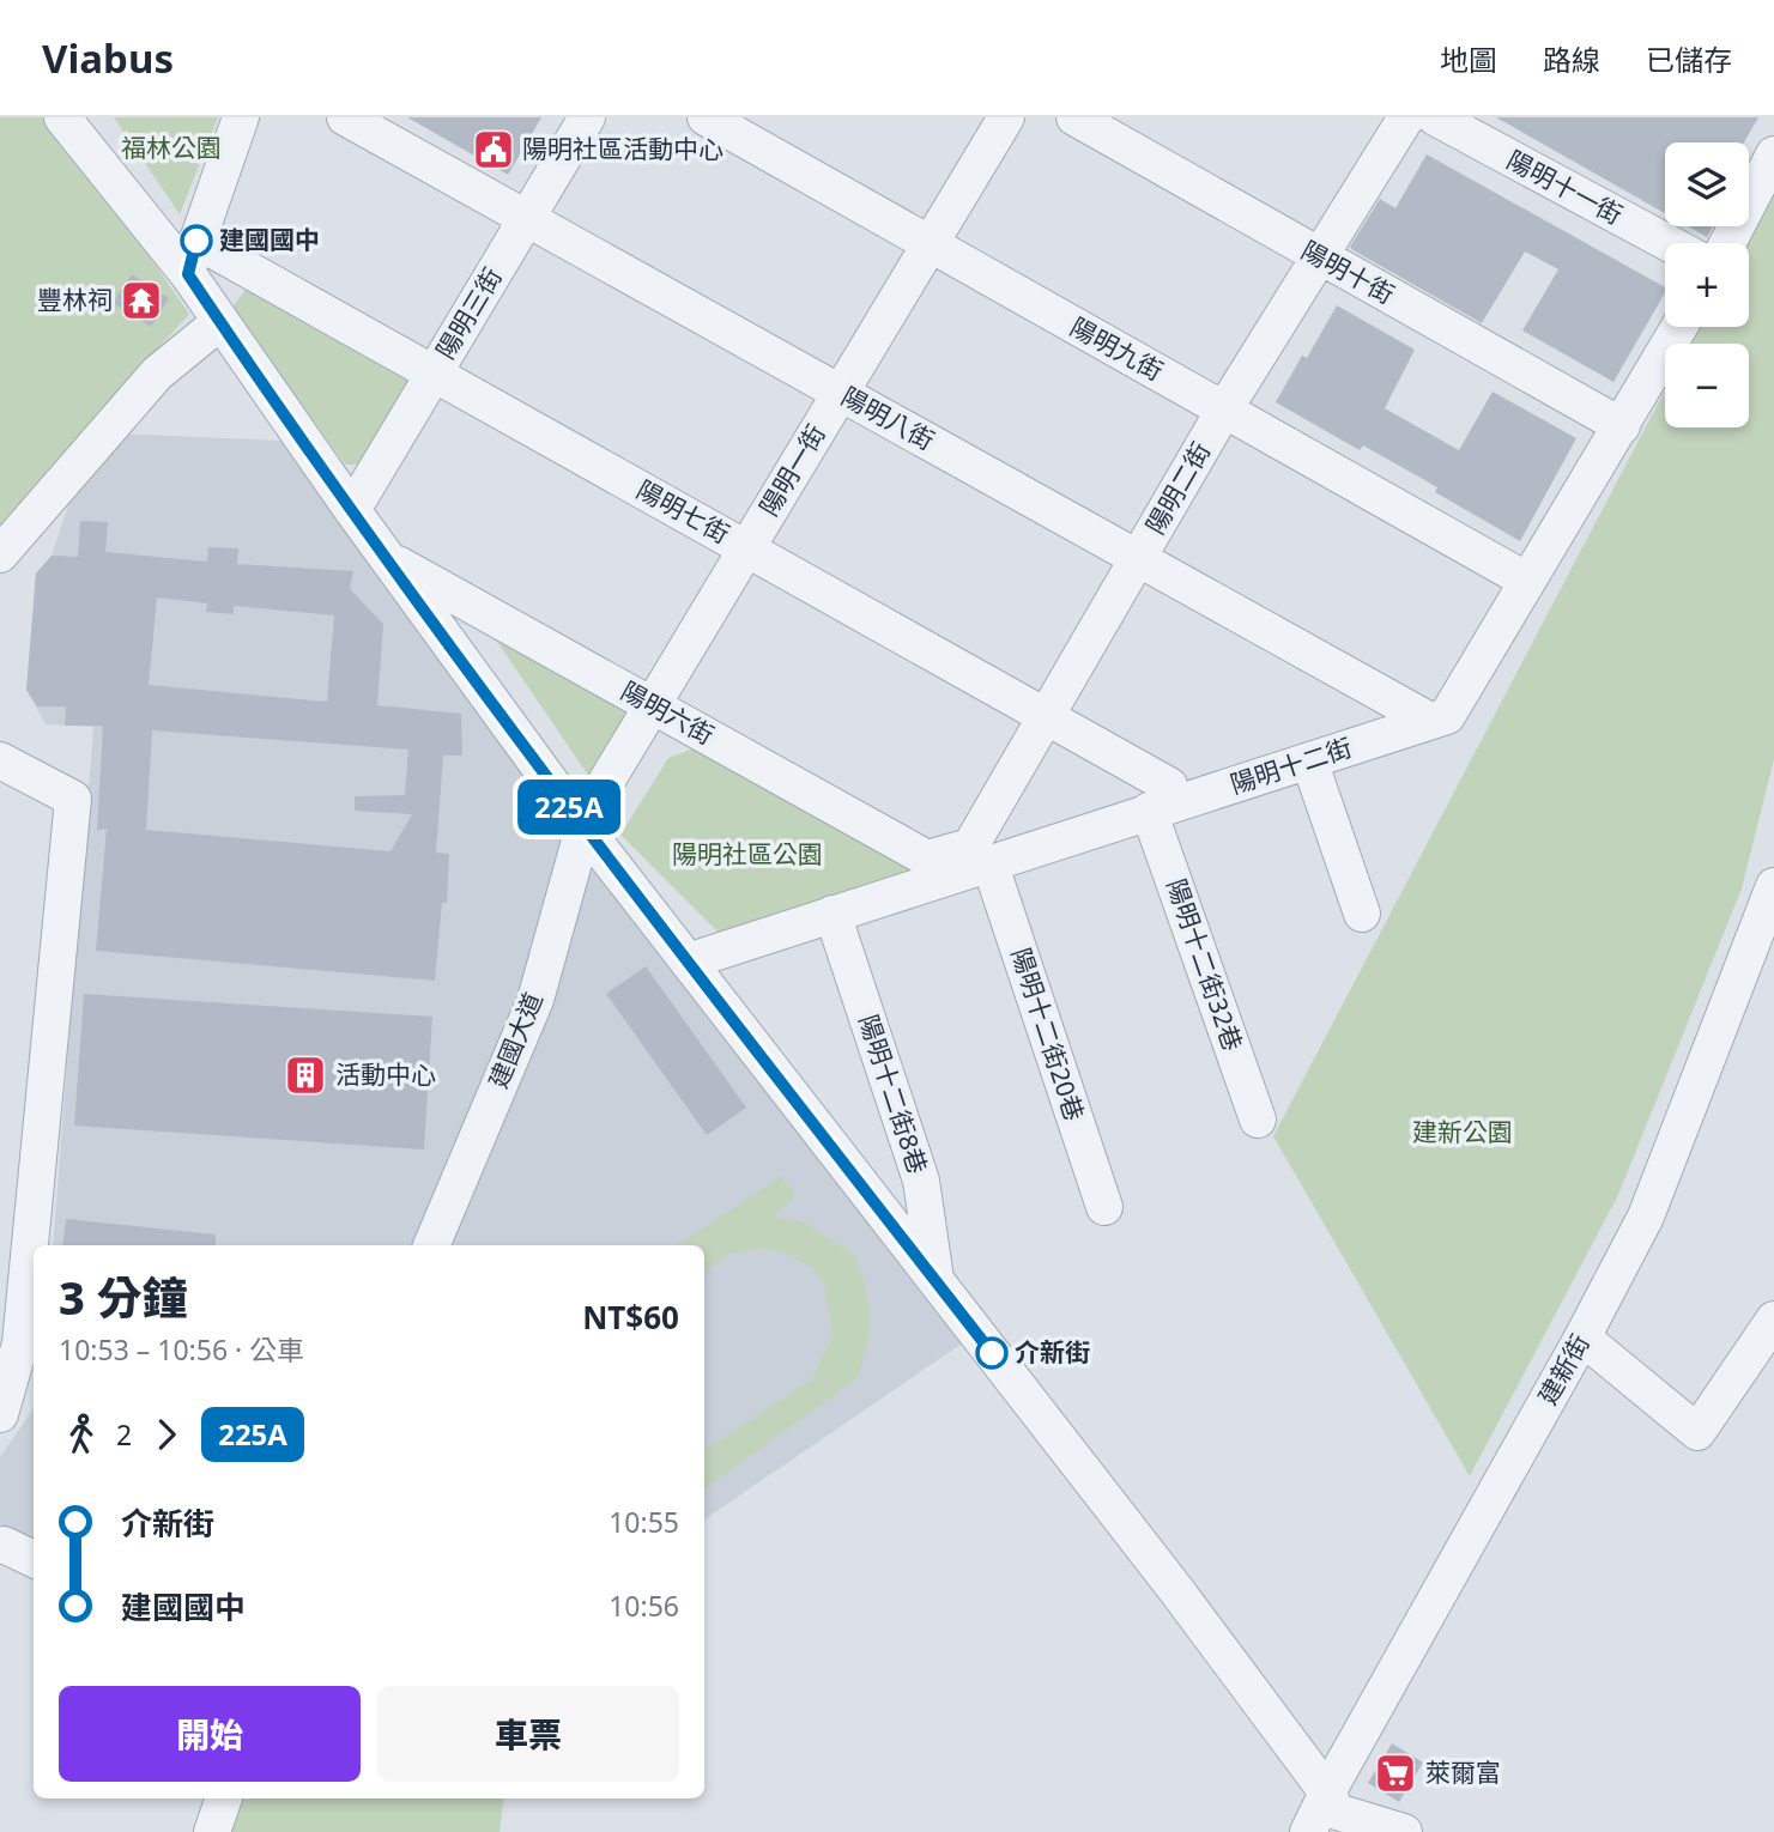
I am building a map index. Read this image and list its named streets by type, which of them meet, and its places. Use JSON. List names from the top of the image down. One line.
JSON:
{"streets":{"street":["陽明十一街","陽明十街","陽明三街","陽明九街","陽明八街","陽明一街","陽明二街","陽明七街","陽明六街","陽明十二街","陽明十二街32巷","陽明十二街20巷","建國大道","陽明十二街8巷","建新街"]},"crossings":[["陽明十街","陽明二街"],["陽明十街","陽明十二街"],["陽明三街","陽明八街"],["陽明三街","陽明七街"],["陽明九街","陽明一街"],["陽明九街","陽明二街"],["陽明九街","陽明十二街"],["陽明八街","陽明一街"],["陽明八街","陽明二街"],["陽明八街","陽明十二街"],["陽明一街","陽明七街"],["陽明一街","陽明六街"],["陽明一街","建國大道"],["陽明二街","陽明七街"],["陽明二街","陽明六街"],["陽明七街","陽明十二街"],["陽明七街","陽明十二街32巷"],["陽明十二街","陽明十二街32巷"],["陽明十二街","陽明十二街20巷"],["陽明十二街","陽明十二街8巷"]],"parks":["福林公園","陽明社區公園","建新公園"],"places":{"public building":["陽明社區活動中心"],"other":["建國國中","介新街"],"temple":["豐林祠"],"building":["活動中心"],"supermarket":["萊爾富"]},"lines":["bus line 225A"],"page":{"header":"Viabus","nav":["地圖","路線","已儲存"],"on_map":"225A","map_buttons":["+","−"],"heading":["3 分鐘","10:53 – 10:56 · 公車","NT$60"],"legs":["2","225A"],"list":[{"name":"介新街","value":"10:55"},{"name":"建國國中","value":"10:56"}],"buttons":["開始","車票"]}}
